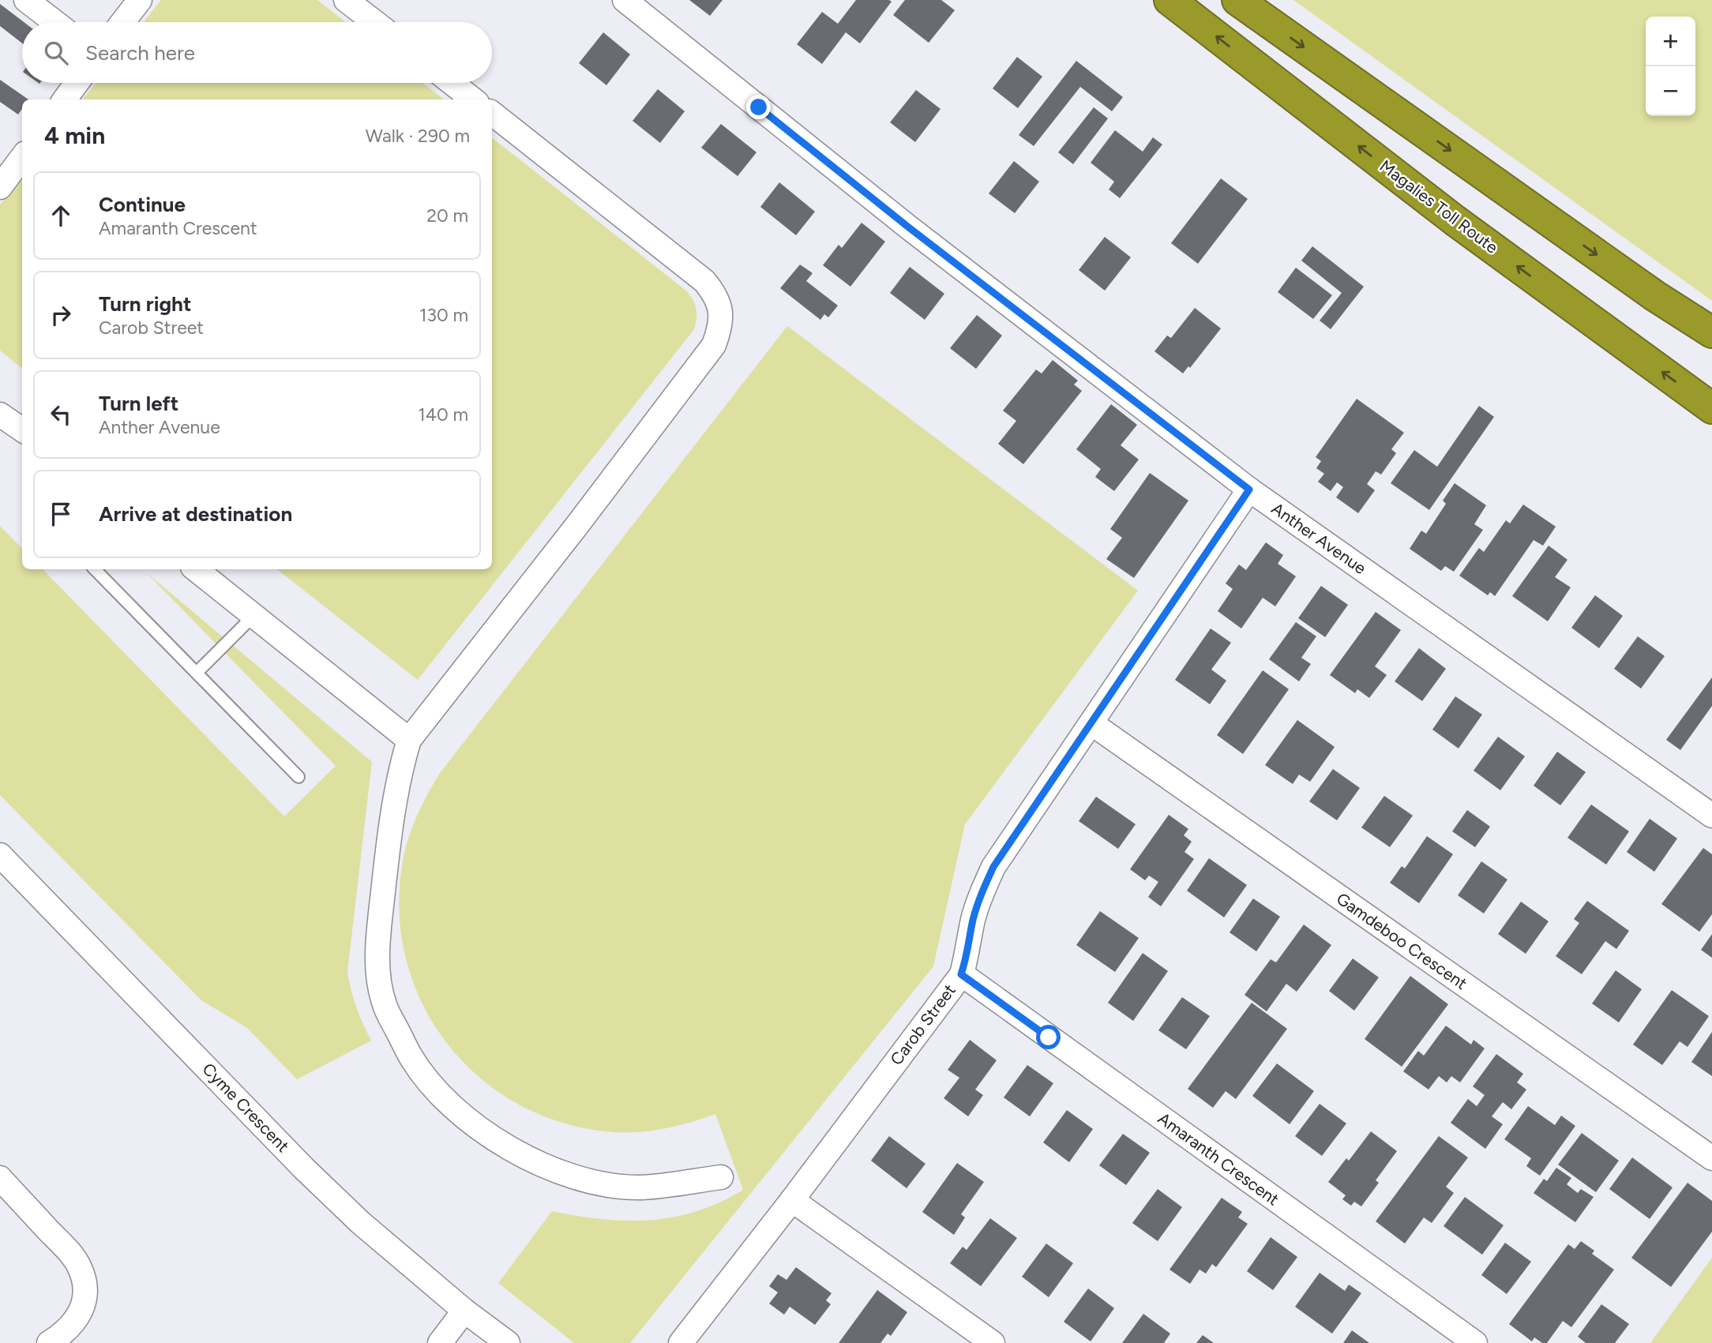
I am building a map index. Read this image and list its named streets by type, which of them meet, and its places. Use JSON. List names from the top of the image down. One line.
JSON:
{"streets":{"highway":["Magalies Toll Route"],"street":["Anther Avenue","Gamdeboo Crescent","Carob Street","Cyme Crescent","Amaranth Crescent"]},"crossings":[["Anther Avenue","Carob Street"],["Gamdeboo Crescent","Carob Street"],["Carob Street","Amaranth Crescent"]],"page":{"map_buttons":["+","−"],"search":"Search here","heading":["4 min","Walk · 290 m"],"list":[["Continue","Amaranth Crescent","20 m"],["Turn right","Carob Street","130 m"],["Turn left","Anther Avenue","140 m"],"Arrive at destination"]}}
